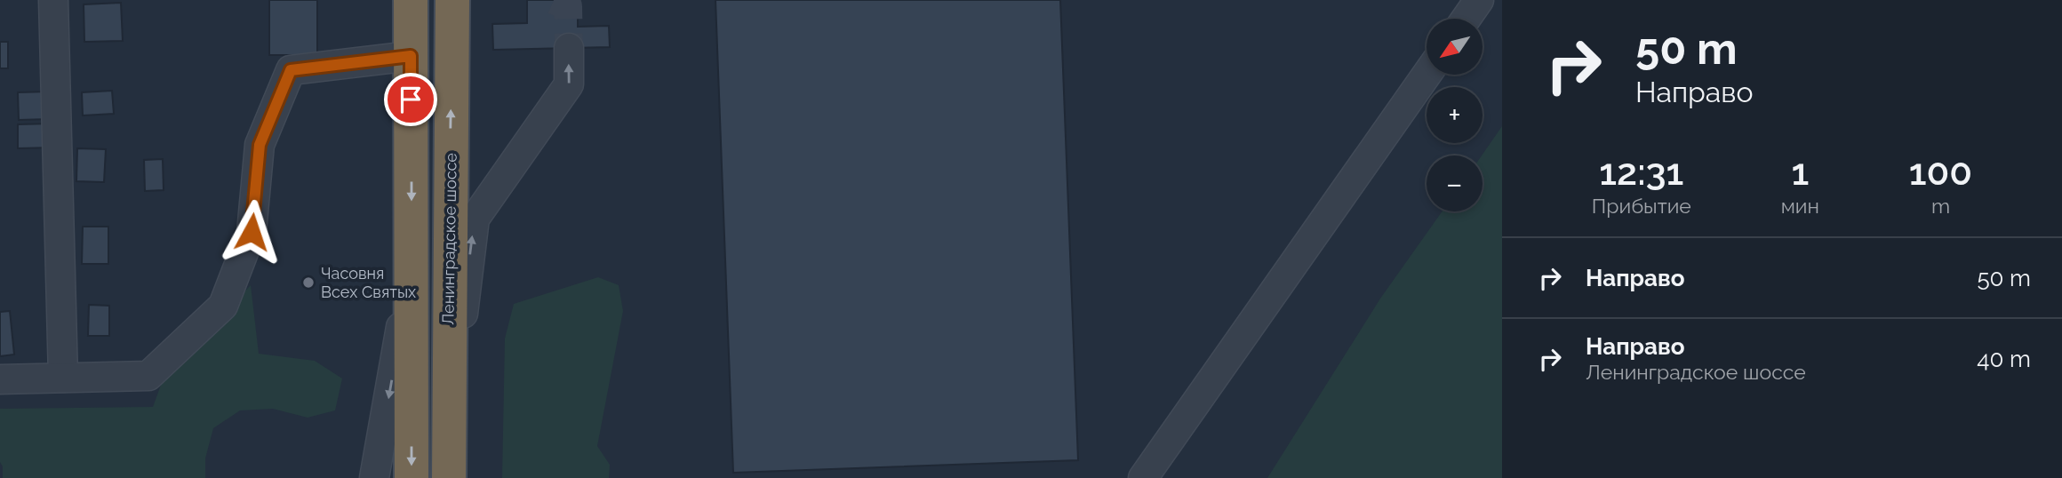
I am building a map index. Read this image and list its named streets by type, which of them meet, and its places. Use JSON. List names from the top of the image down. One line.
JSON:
{"streets":{"highway":["Ленинградское шоссе"]},"places":["Часовня Всех Святых"],"north":"bottom left","page":{"turn":["50 m","Направо"],"map_buttons":["+","−"],"eta":["12:31","Прибытие","1","мин","100","m"],"list":[{"name":"Направо","value":"50 m"},{"name":"Направо","note":"Ленинградское шоссе","value":"40 m"}]}}
